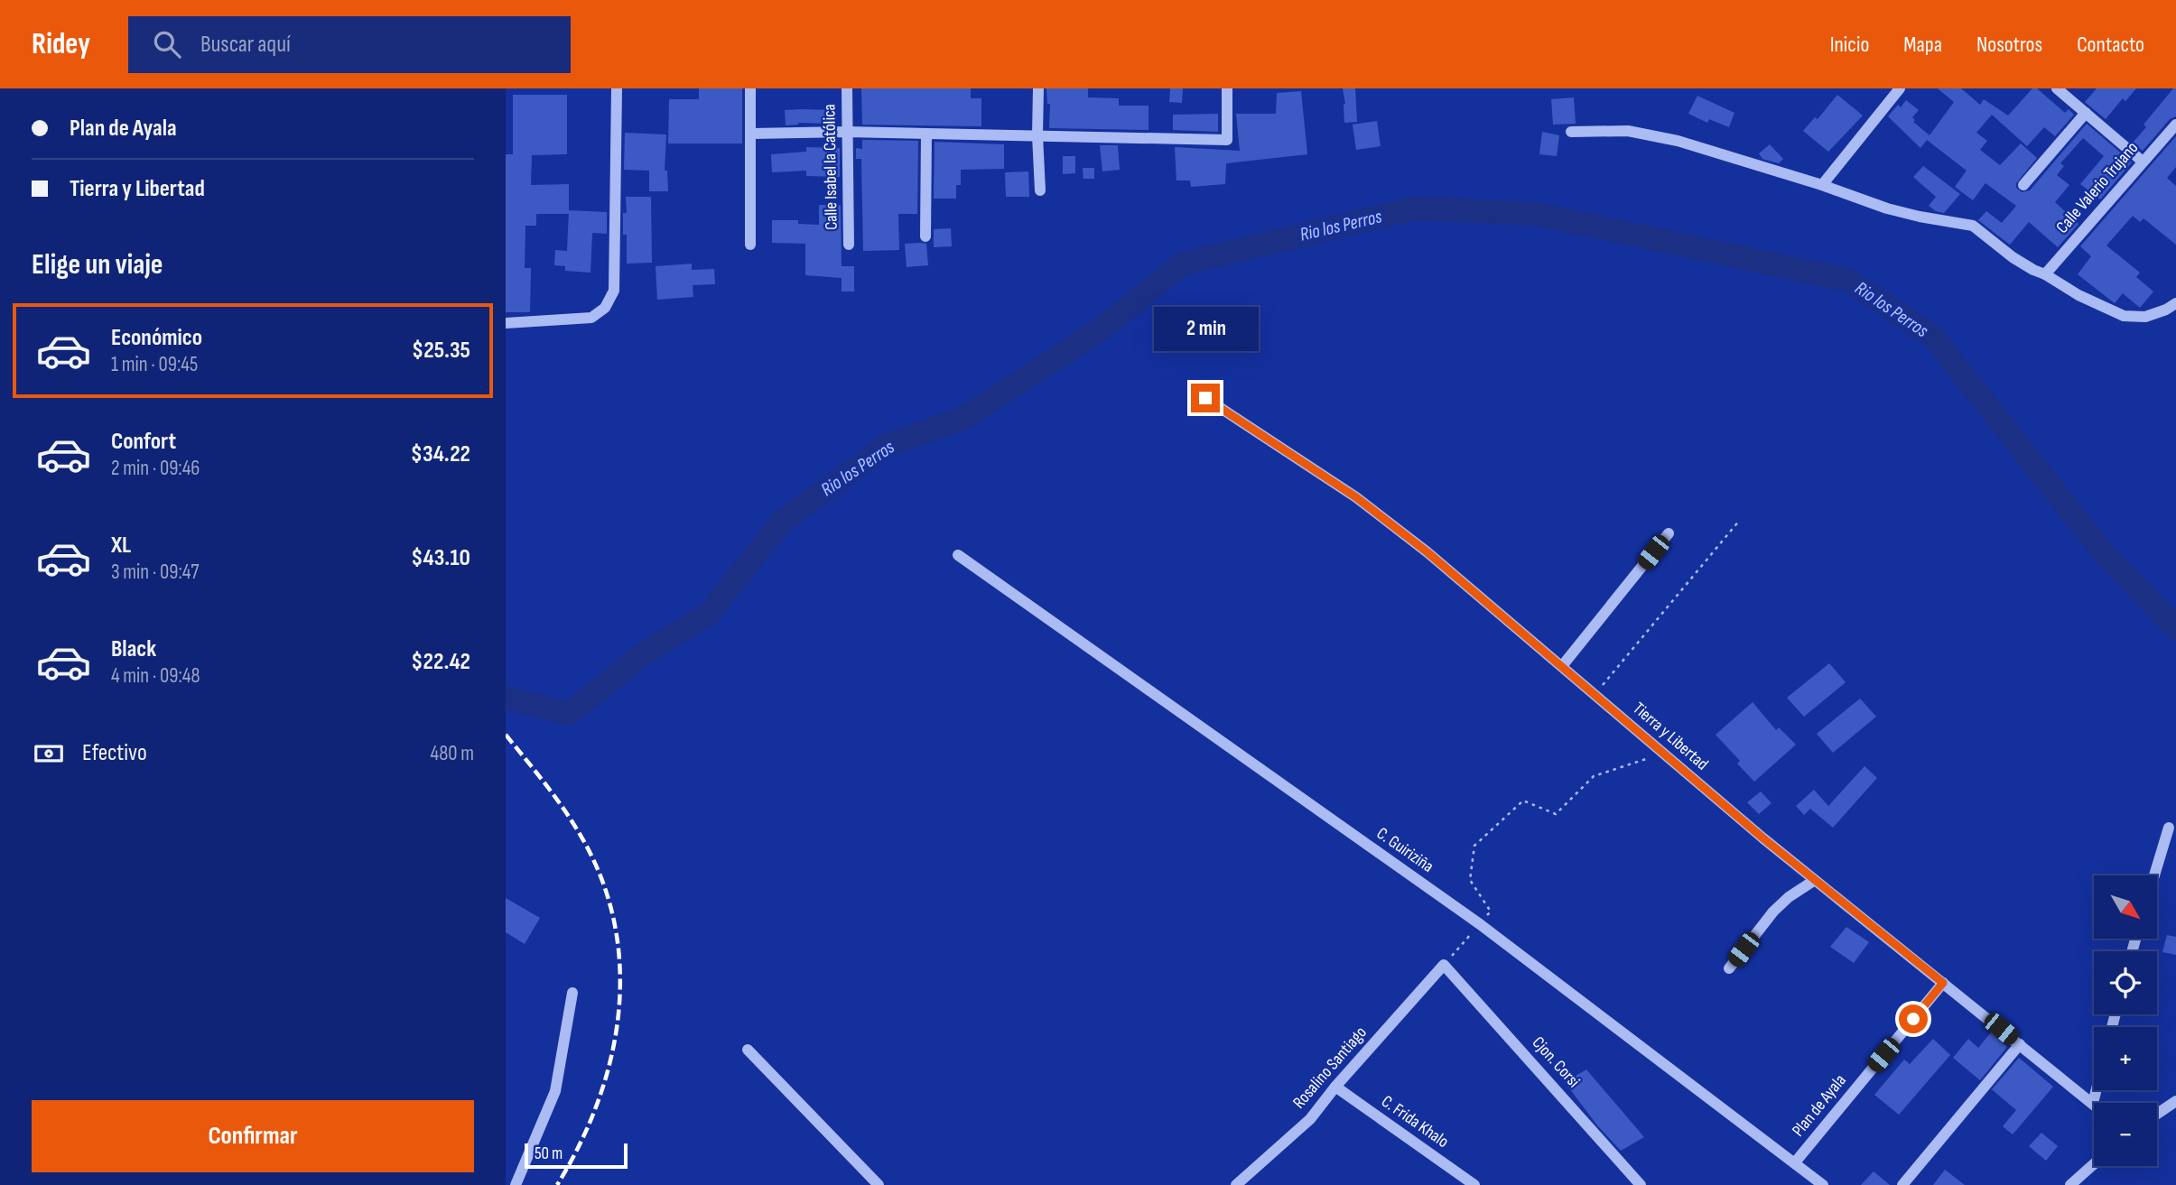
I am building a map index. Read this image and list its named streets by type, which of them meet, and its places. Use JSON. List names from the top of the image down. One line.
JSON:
{"streets":{"street":["Calle Isabel la Católica","Calle Valerio Trujano","Tierra y Libertad","C. Guiriziña","Cjon. Corsi","Rosalino Santiago","Plan de Ayala","C. Frida Khalo"]},"crossings":[["Tierra y Libertad","Plan de Ayala"],["C. Guiriziña","Plan de Ayala"],["Cjon. Corsi","Rosalino Santiago"],["Rosalino Santiago","C. Frida Khalo"]],"water":["Rio los Perros"],"scale_bar":"50 m","north":"bottom right","page":{"header":"Ridey","search":"Buscar aquí","nav":["Inicio","Mapa","Nosotros","Contacto"],"banner":["Plan de Ayala","Tierra y Libertad"],"heading":"Elige un viaje","list":[{"name":"Económico","note":"1 min · 09:45","value":"$25.35"},{"name":"Confort","note":"2 min · 09:46","value":"$34.22"},{"name":"XL","note":"3 min · 09:47","value":"$43.10"},{"name":"Black","note":"4 min · 09:48","value":"$22.42"}],"bubble":"2 min","pay":["Efectivo","480 m"],"map_buttons":["+","−"],"buttons":"Confirmar","scale":"50 m"}}
